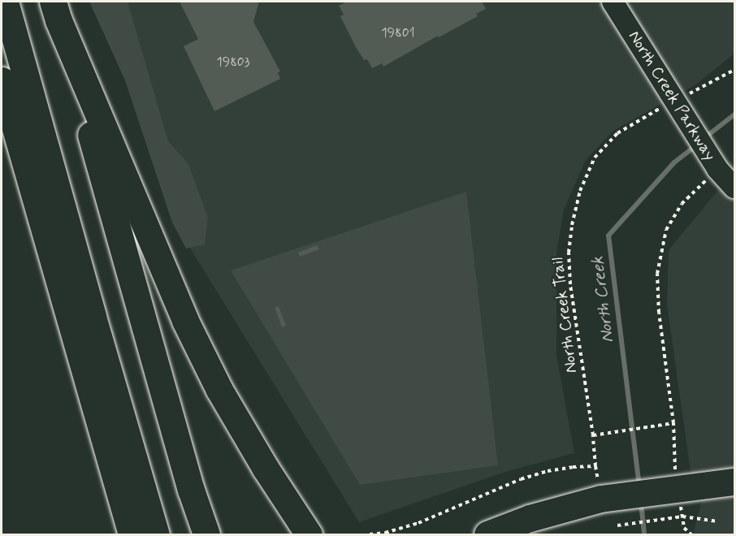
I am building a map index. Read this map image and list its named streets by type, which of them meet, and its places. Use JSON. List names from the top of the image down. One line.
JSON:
{"streets":{"street":["North Creek Parkway"],"path":["North Creek Trail"]},"crossings":[["North Creek Parkway","North Creek Trail"]],"water":["North Creek"],"house_numbers":["19801","19803"]}
